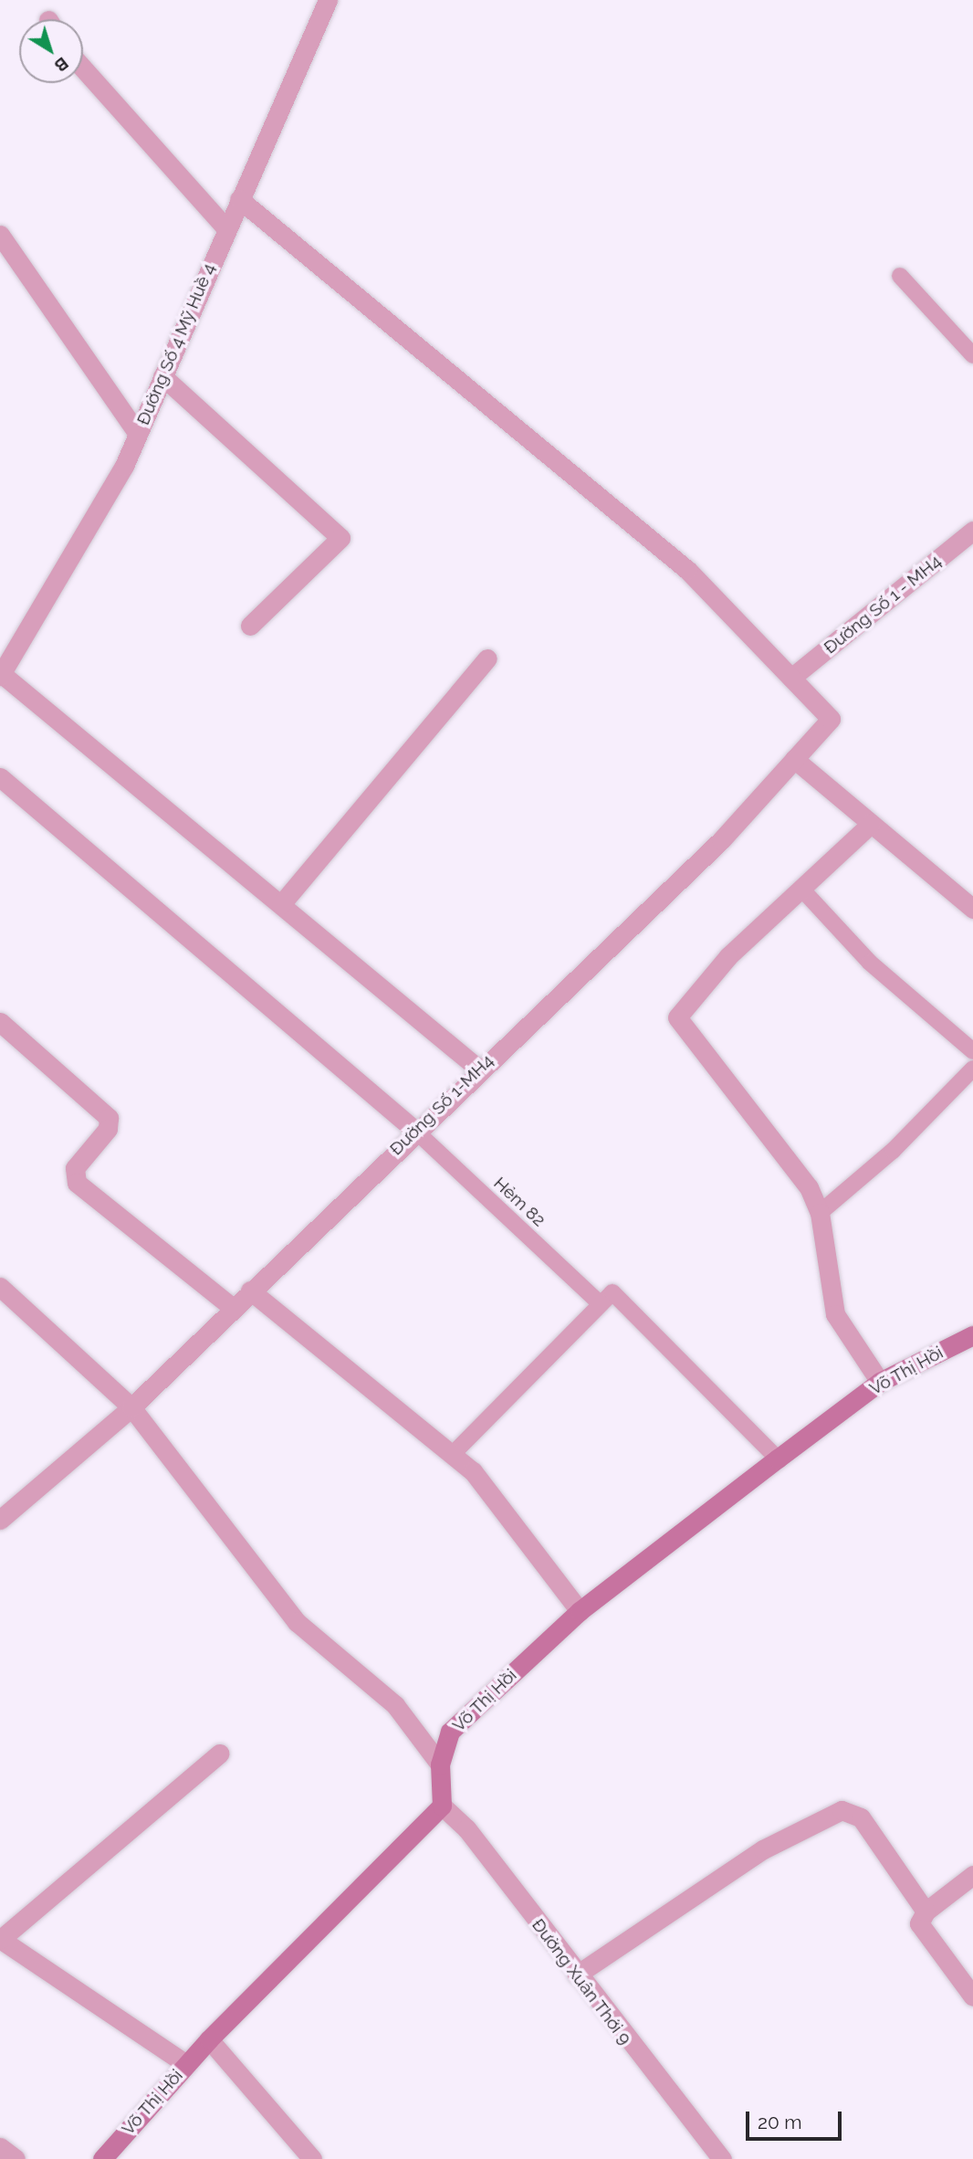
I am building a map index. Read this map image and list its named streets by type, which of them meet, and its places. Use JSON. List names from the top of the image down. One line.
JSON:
{"streets":{"street":["Đường Số 4 Mỹ Huề 4","Đường Số 1 - MH4","Đường Số 1-MH4","Võ Thị Hồi","Đường Xuân Thới 9"],"lane":["Hẻm 82"]},"crossings":[["Đường Số 1 - MH4","Đường Số 1-MH4"],["Đường Số 1-MH4","Hẻm 82"],["Võ Thị Hồi","Đường Xuân Thới 9"]],"scale_bar":"20 m","north":"bottom right"}
